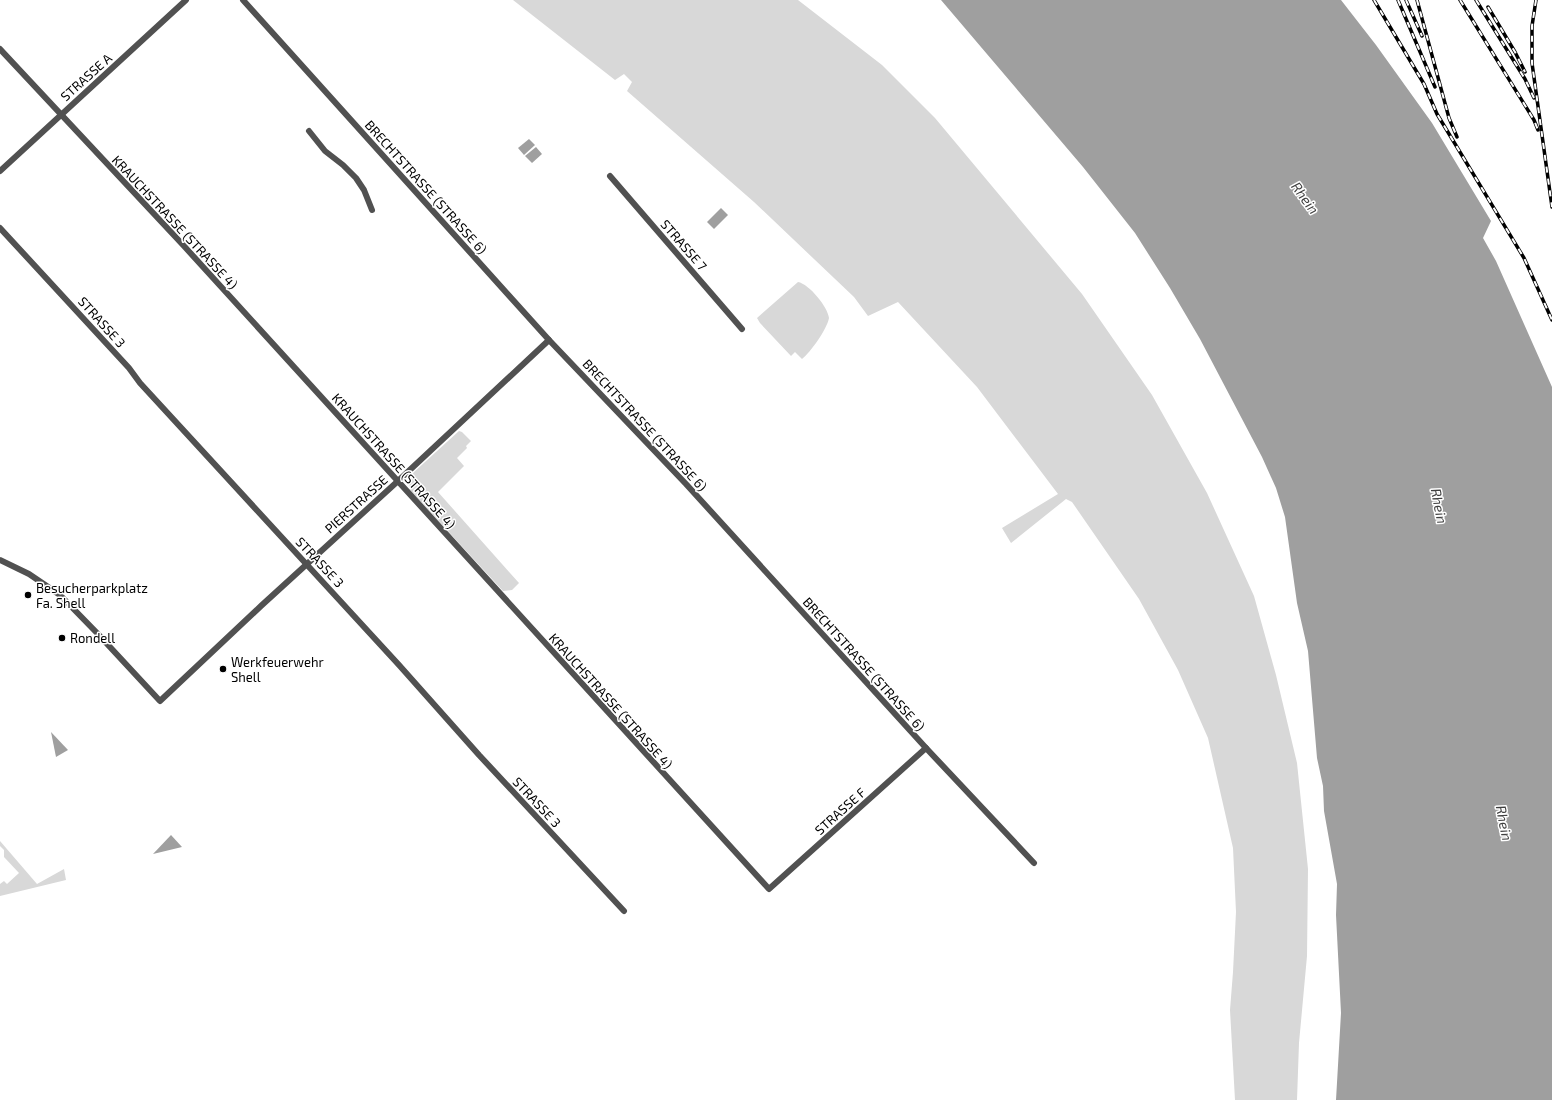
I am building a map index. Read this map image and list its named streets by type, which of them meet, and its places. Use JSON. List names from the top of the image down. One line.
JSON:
{"streets":{"street":["STRASSE A","BRECHTSTRASSE (STRASSE 6)","KRAUCHSTRASSE (STRASSE 4)","STRASSE 7","STRASSE 3","PIERSTRASSE","STRASSE F"]},"crossings":[["STRASSE A","KRAUCHSTRASSE (STRASSE 4)"],["BRECHTSTRASSE (STRASSE 6)","PIERSTRASSE"],["BRECHTSTRASSE (STRASSE 6)","STRASSE F"],["KRAUCHSTRASSE (STRASSE 4)","PIERSTRASSE"],["KRAUCHSTRASSE (STRASSE 4)","STRASSE F"],["STRASSE 3","PIERSTRASSE"]],"water":["Rhein"],"places":["Besucherparkplatz Fa. Shell","Rondell","Werkfeuerwehr Shell"]}
